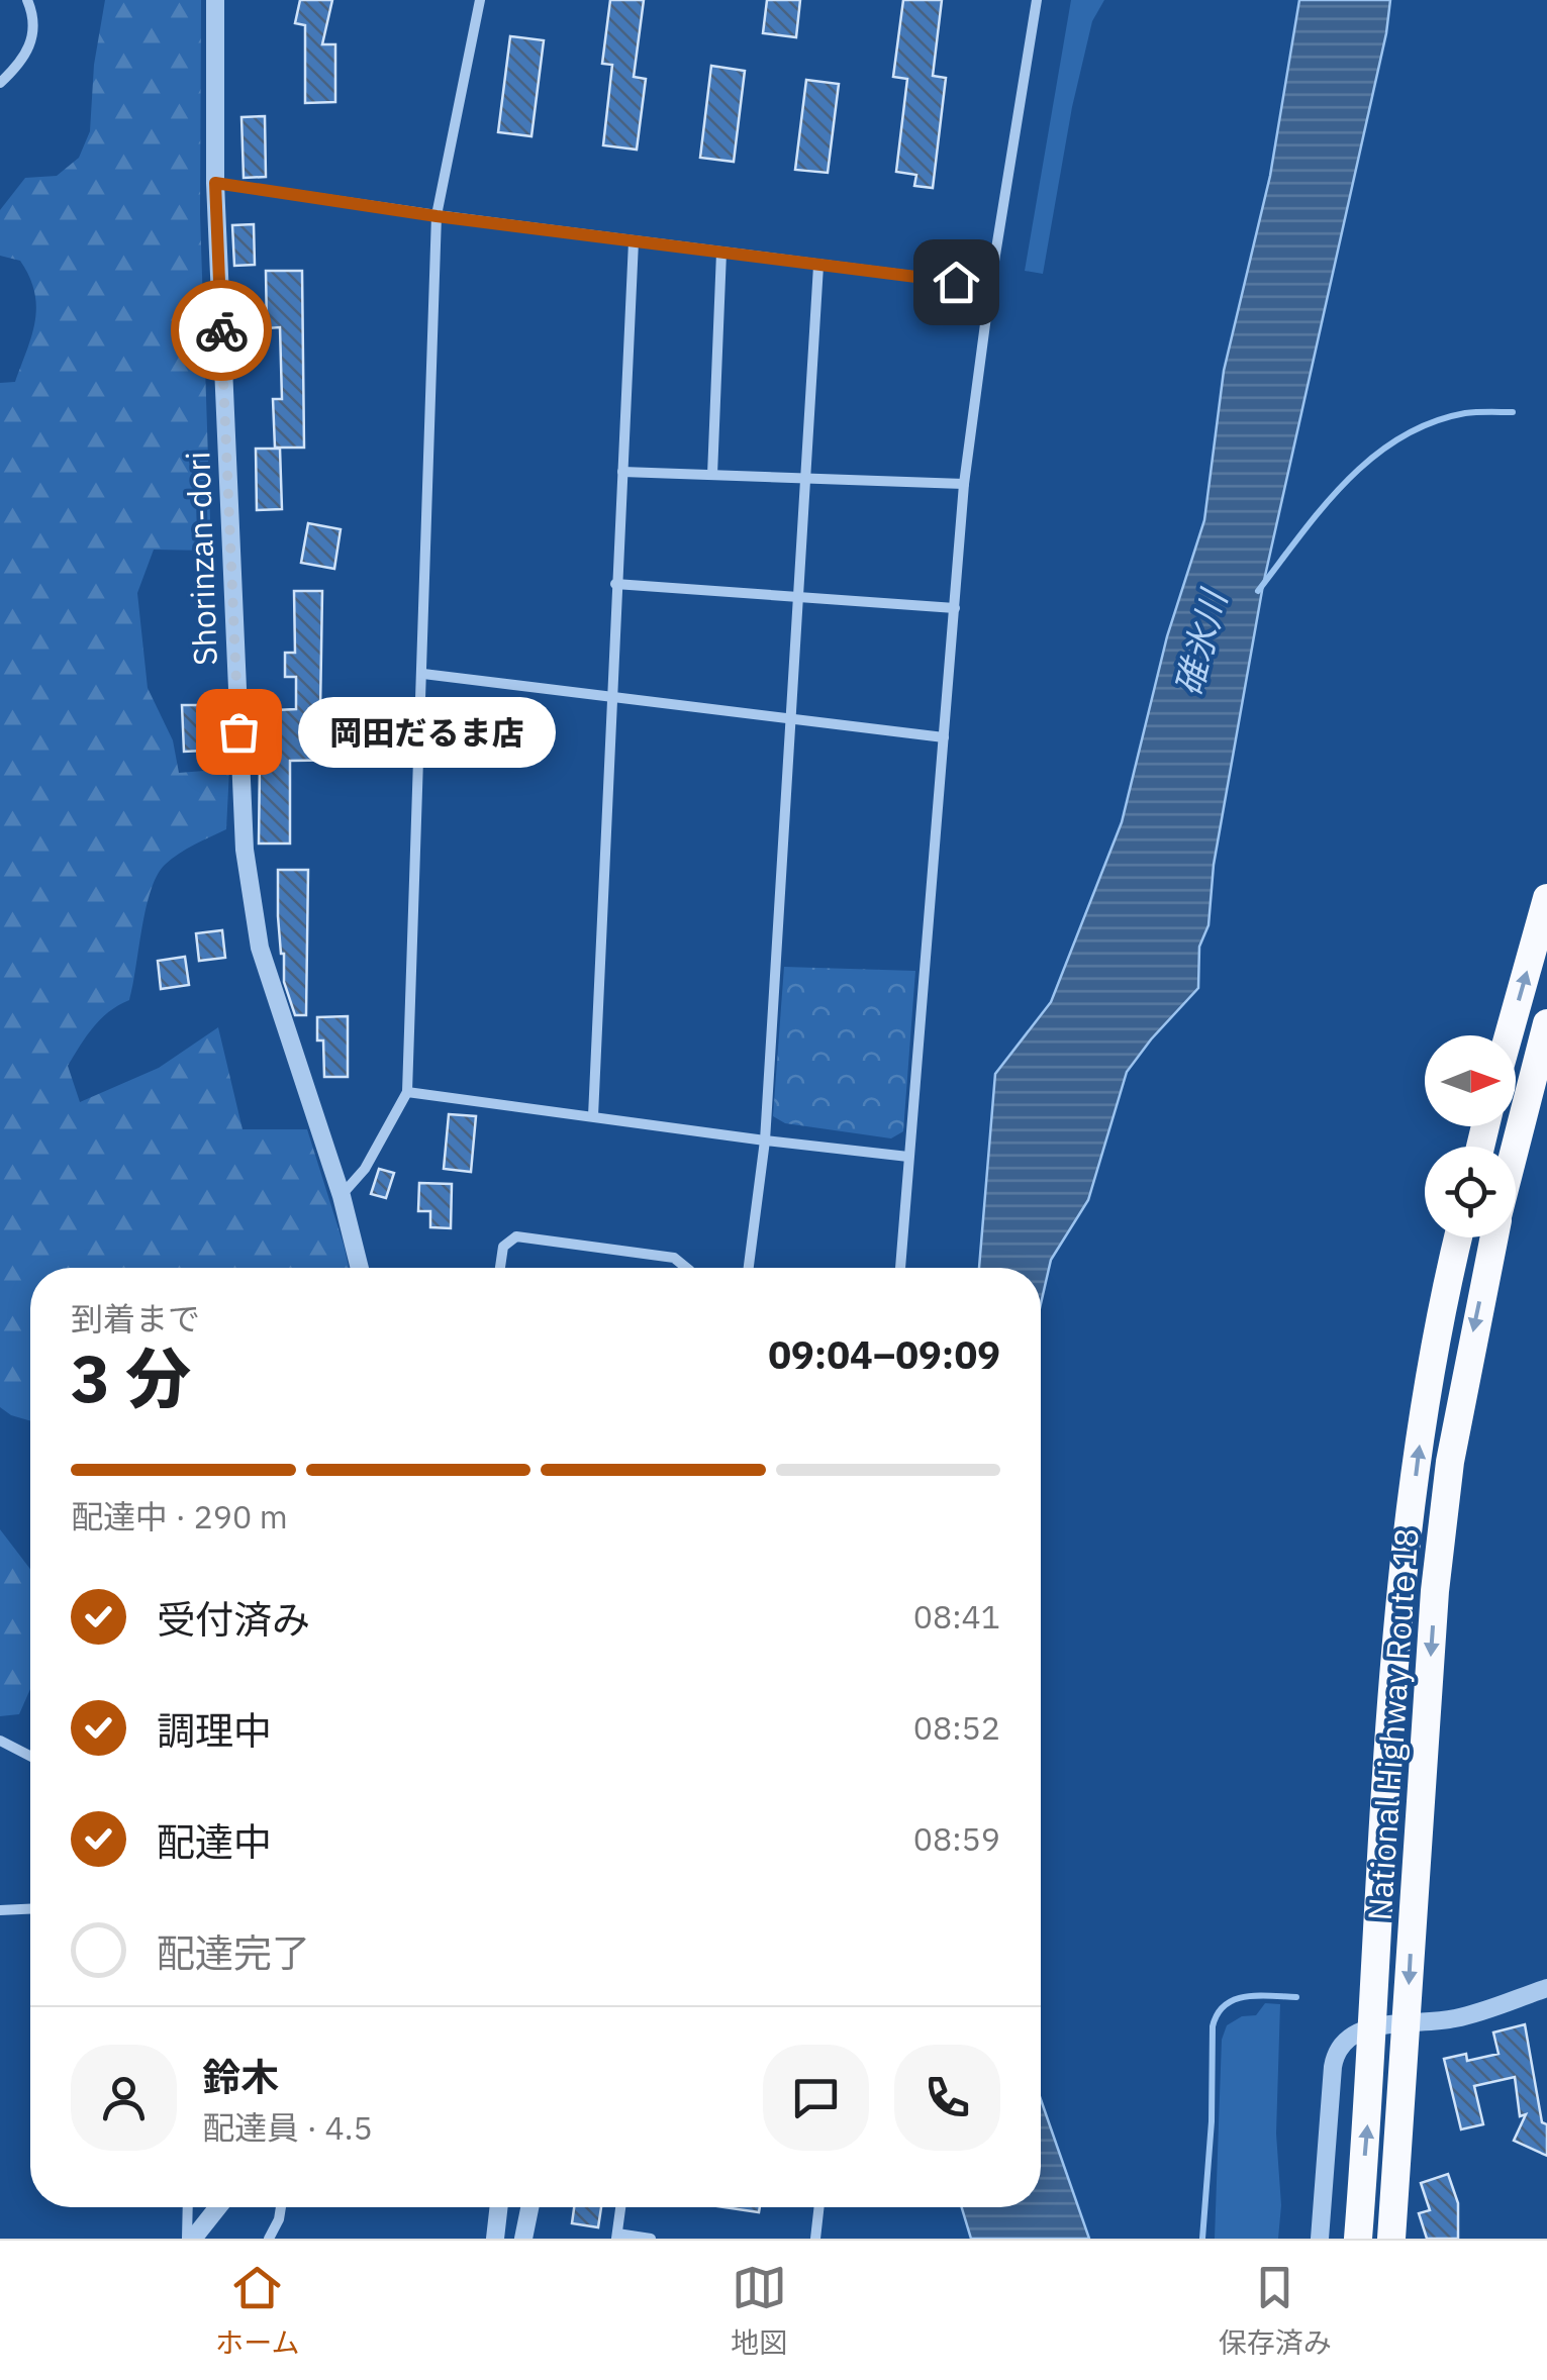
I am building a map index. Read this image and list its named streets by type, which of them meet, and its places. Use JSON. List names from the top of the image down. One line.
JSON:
{"streets":{"highway":["National Highway Route 18"],"street":["Shorinzan-dori"]},"water":["碓氷川"],"places":["岡田だるま店"],"north":"right","page":{"bubble":"岡田だるま店","heading":["3 分","到着まで","09:04–09:09"],"panel":["鈴木","配達員 · 4.5"],"bar":"配達中 · 290 m","list":[["受付済み","08:41"],["調理中","08:52"],["配達中","08:59"],"配達完了"],"tabs":["ホーム","地図","保存済み"]}}
